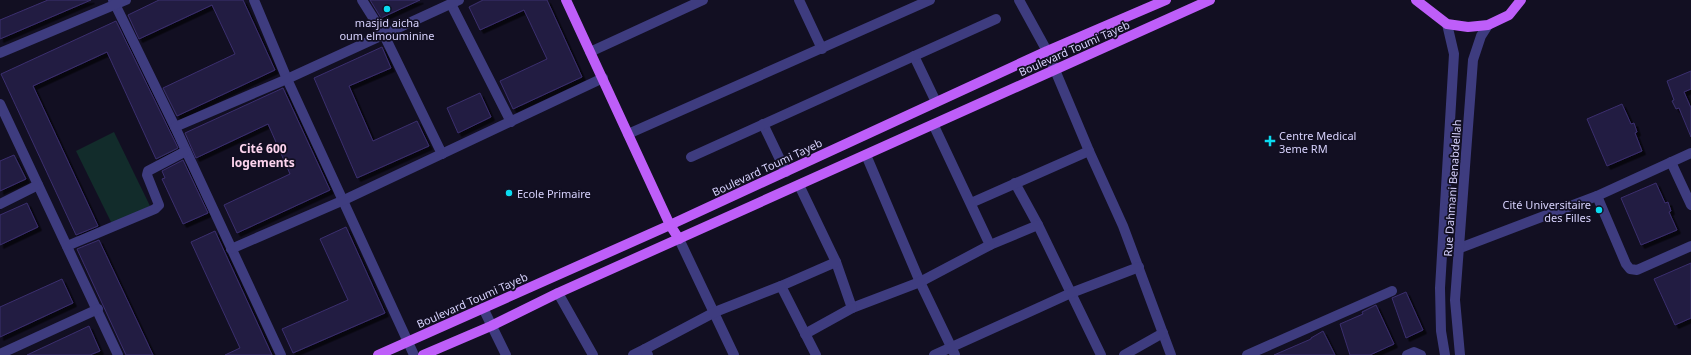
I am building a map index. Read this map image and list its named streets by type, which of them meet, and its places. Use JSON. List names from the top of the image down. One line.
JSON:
{"streets":{"main road":["Boulevard Toumi Tayeb"],"street":["Rue Dahmani Benabdellah"]},"districts":["Cité 600 logements"],"places":{"other":["masjid aicha oum elmouminine","Ecole Primaire","Cité Universitaire des Filles"],"health":["Centre Medical 3eme RM"]}}
